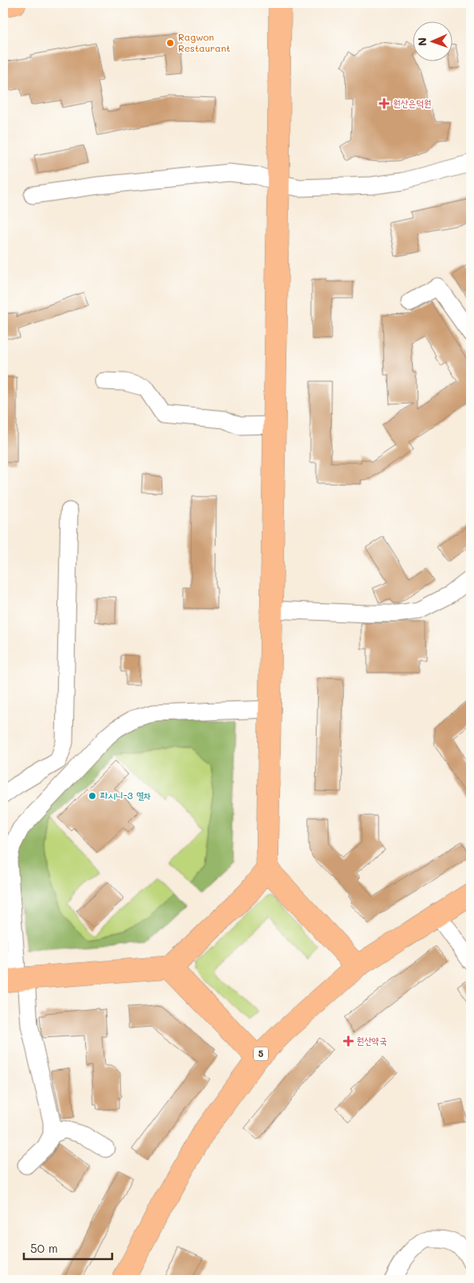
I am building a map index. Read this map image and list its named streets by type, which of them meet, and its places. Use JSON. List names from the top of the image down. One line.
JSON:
{"streets":{"main road":["5"]},"places":{"other":["Ragwon Restaurant","파시니-3 열차"],"health":["원산은덕원","원산약국"]},"scale_bar":"50 m","north":"left"}
